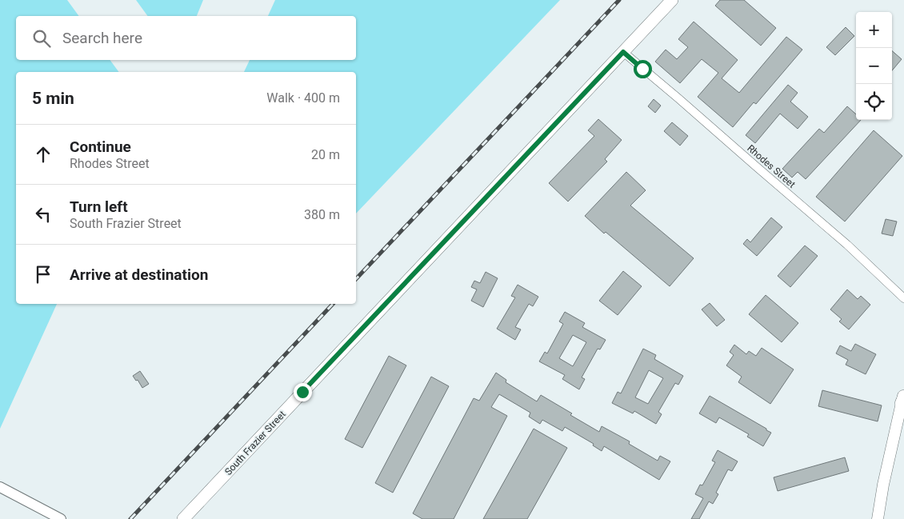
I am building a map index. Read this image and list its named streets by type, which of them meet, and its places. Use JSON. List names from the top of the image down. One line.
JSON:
{"streets":{"main road":["South Frazier Street"],"street":["Rhodes Street"]},"crossings":[["Rhodes Street","South Frazier Street"]],"page":{"map_buttons":["+","−"],"search":"Search here","heading":["5 min","Walk · 400 m"],"list":[["Continue","Rhodes Street","20 m"],["Turn left","South Frazier Street","380 m"],"Arrive at destination"]}}
